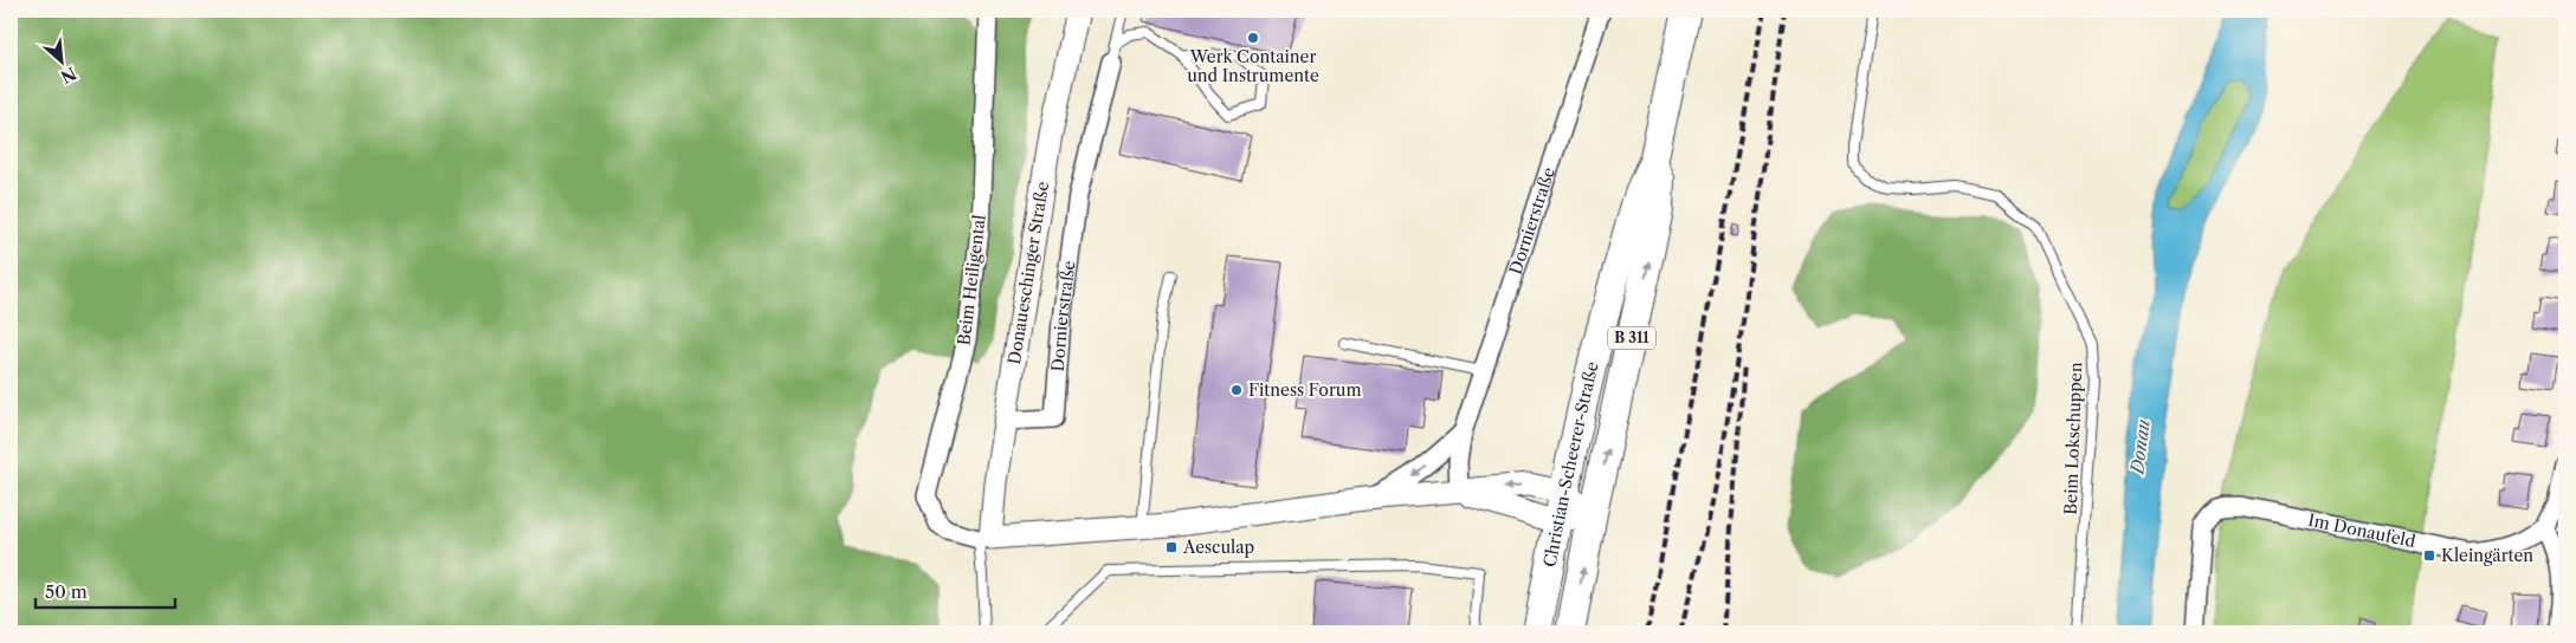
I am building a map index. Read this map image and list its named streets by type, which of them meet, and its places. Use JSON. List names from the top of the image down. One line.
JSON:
{"streets":{"main road":["B 311","Christian-Scheerer-Straße"],"street":["Dornierstraße","Donaueschinger Straße","Beim Heiligental","Im Donaufeld"],"lane":["Beim Lokschuppen"]},"crossings":[["Dornierstraße","Donaueschinger Straße"],["Donaueschinger Straße","Beim Heiligental"]],"water":["Donau"],"places":{"other":["Werk Container und Instrumente","Fitness Forum"],"transit":["Aesculap","Kleingärten"]},"scale_bar":"50 m","north":"bottom right"}
